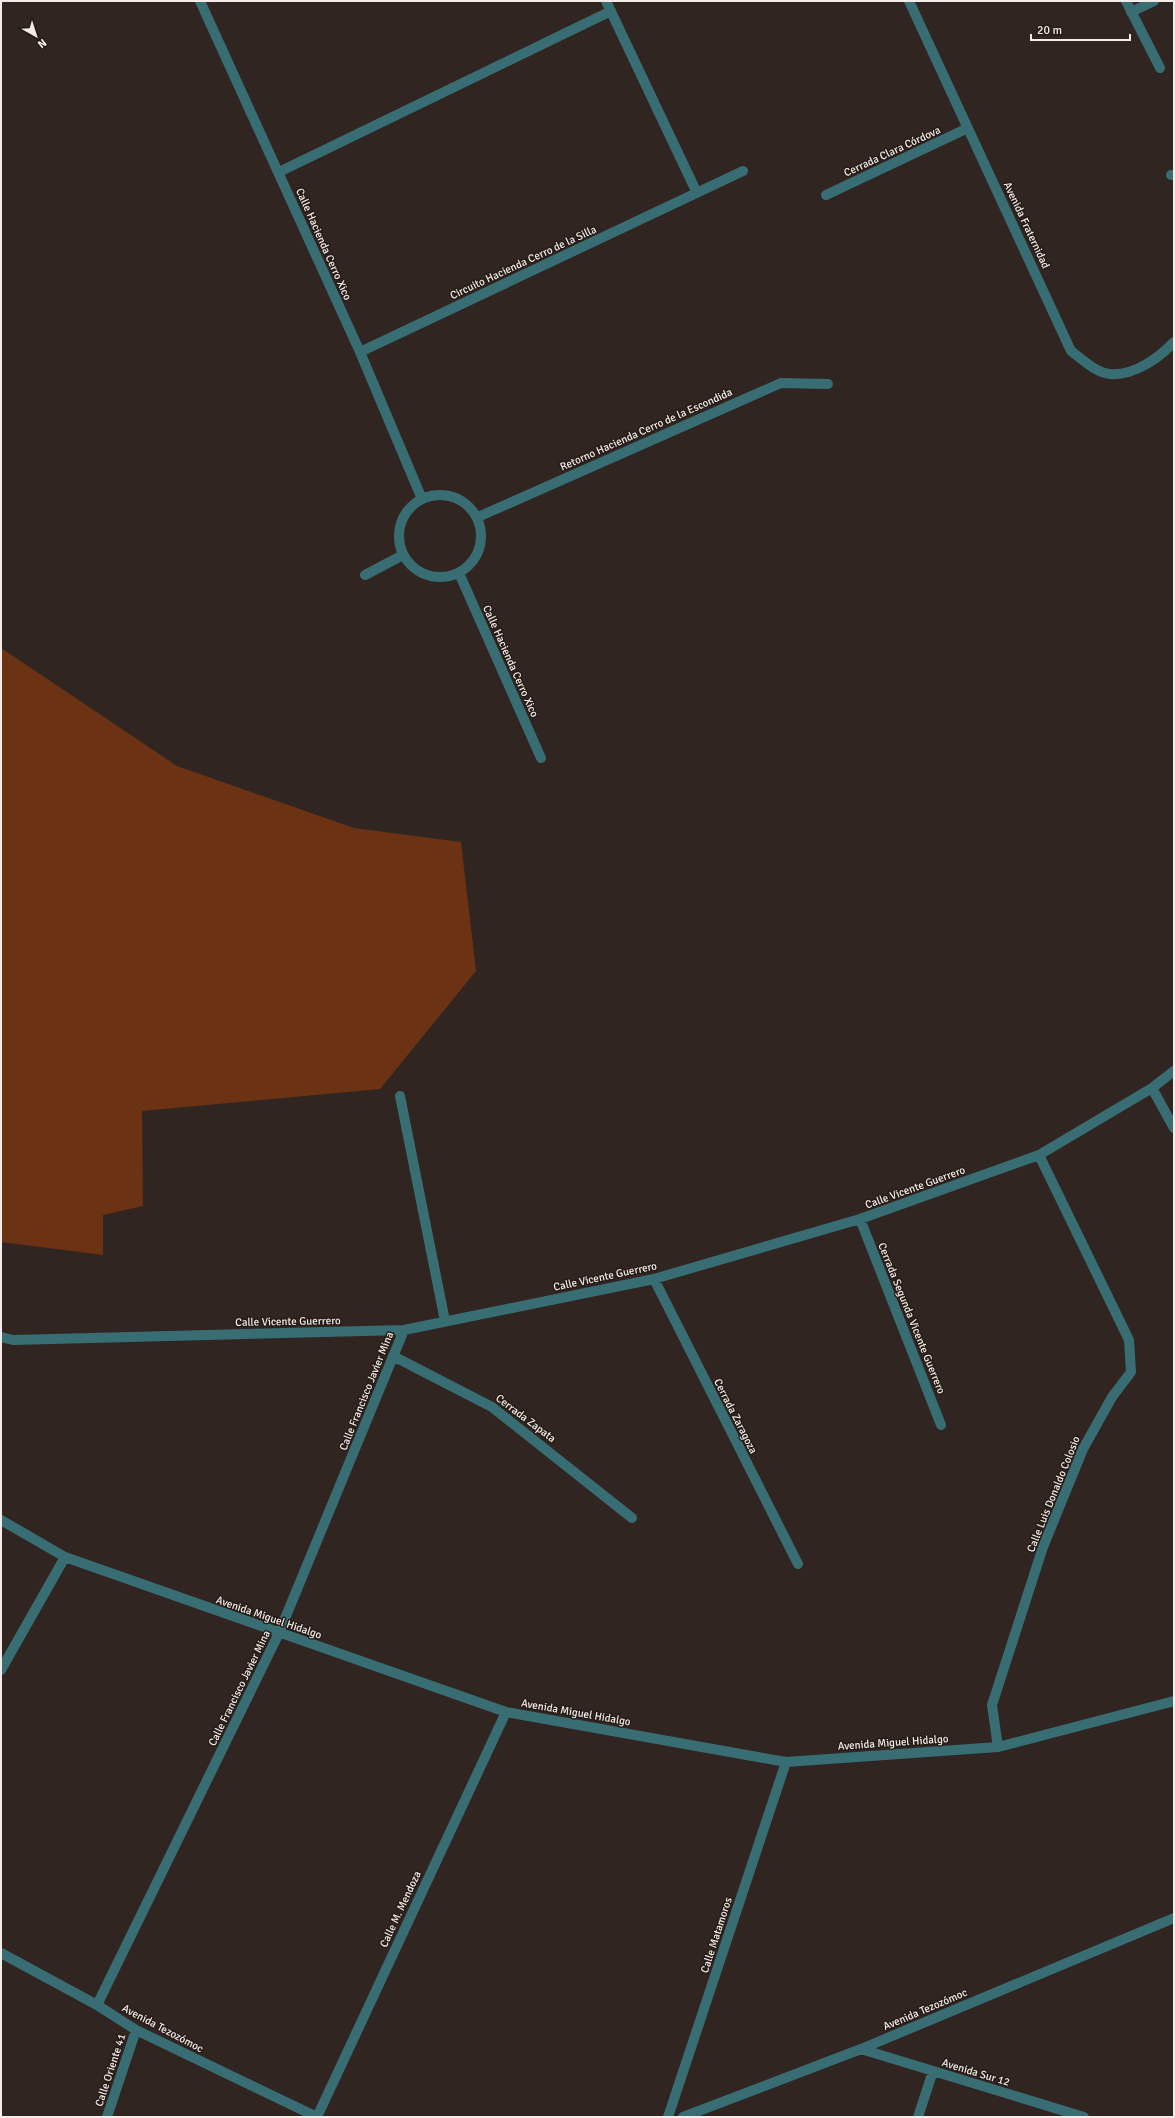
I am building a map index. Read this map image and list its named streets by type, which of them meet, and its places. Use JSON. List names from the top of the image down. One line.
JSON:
{"streets":{"street":["Cerrada Clara Córdova","Avenida Fraternidad","Calle Hacienda Cerro Xico","Circuito Hacienda Cerro de la Silla","Retorno Hacienda Cerro de la Escondida","Calle Vicente Guerrero","Cerrada Segunda Vicente Guerrero","Calle Francisco Javier Mina","Cerrada Zaragoza","Cerrada Zapata","Calle Luis Donaldo Colosio","Avenida Miguel Hidalgo","Calle M. Mendoza","Calle Matamoros","Avenida Tezozómoc","Calle Oriente 41","Avenida Sur 12"]},"crossings":[["Cerrada Clara Córdova","Avenida Fraternidad"],["Calle Hacienda Cerro Xico","Circuito Hacienda Cerro de la Silla"],["Calle Hacienda Cerro Xico","Retorno Hacienda Cerro de la Escondida"],["Calle Vicente Guerrero","Cerrada Segunda Vicente Guerrero"],["Calle Vicente Guerrero","Calle Francisco Javier Mina"],["Calle Vicente Guerrero","Cerrada Zaragoza"],["Calle Vicente Guerrero","Calle Luis Donaldo Colosio"],["Calle Francisco Javier Mina","Cerrada Zapata"],["Calle Francisco Javier Mina","Avenida Miguel Hidalgo"],["Calle Francisco Javier Mina","Avenida Tezozómoc"],["Calle Luis Donaldo Colosio","Avenida Miguel Hidalgo"],["Avenida Miguel Hidalgo","Calle M. Mendoza"],["Avenida Miguel Hidalgo","Calle Matamoros"],["Calle M. Mendoza","Avenida Tezozómoc"],["Avenida Tezozómoc","Calle Oriente 41"],["Avenida Tezozómoc","Avenida Sur 12"]],"scale_bar":"20 m","north":"bottom right"}
